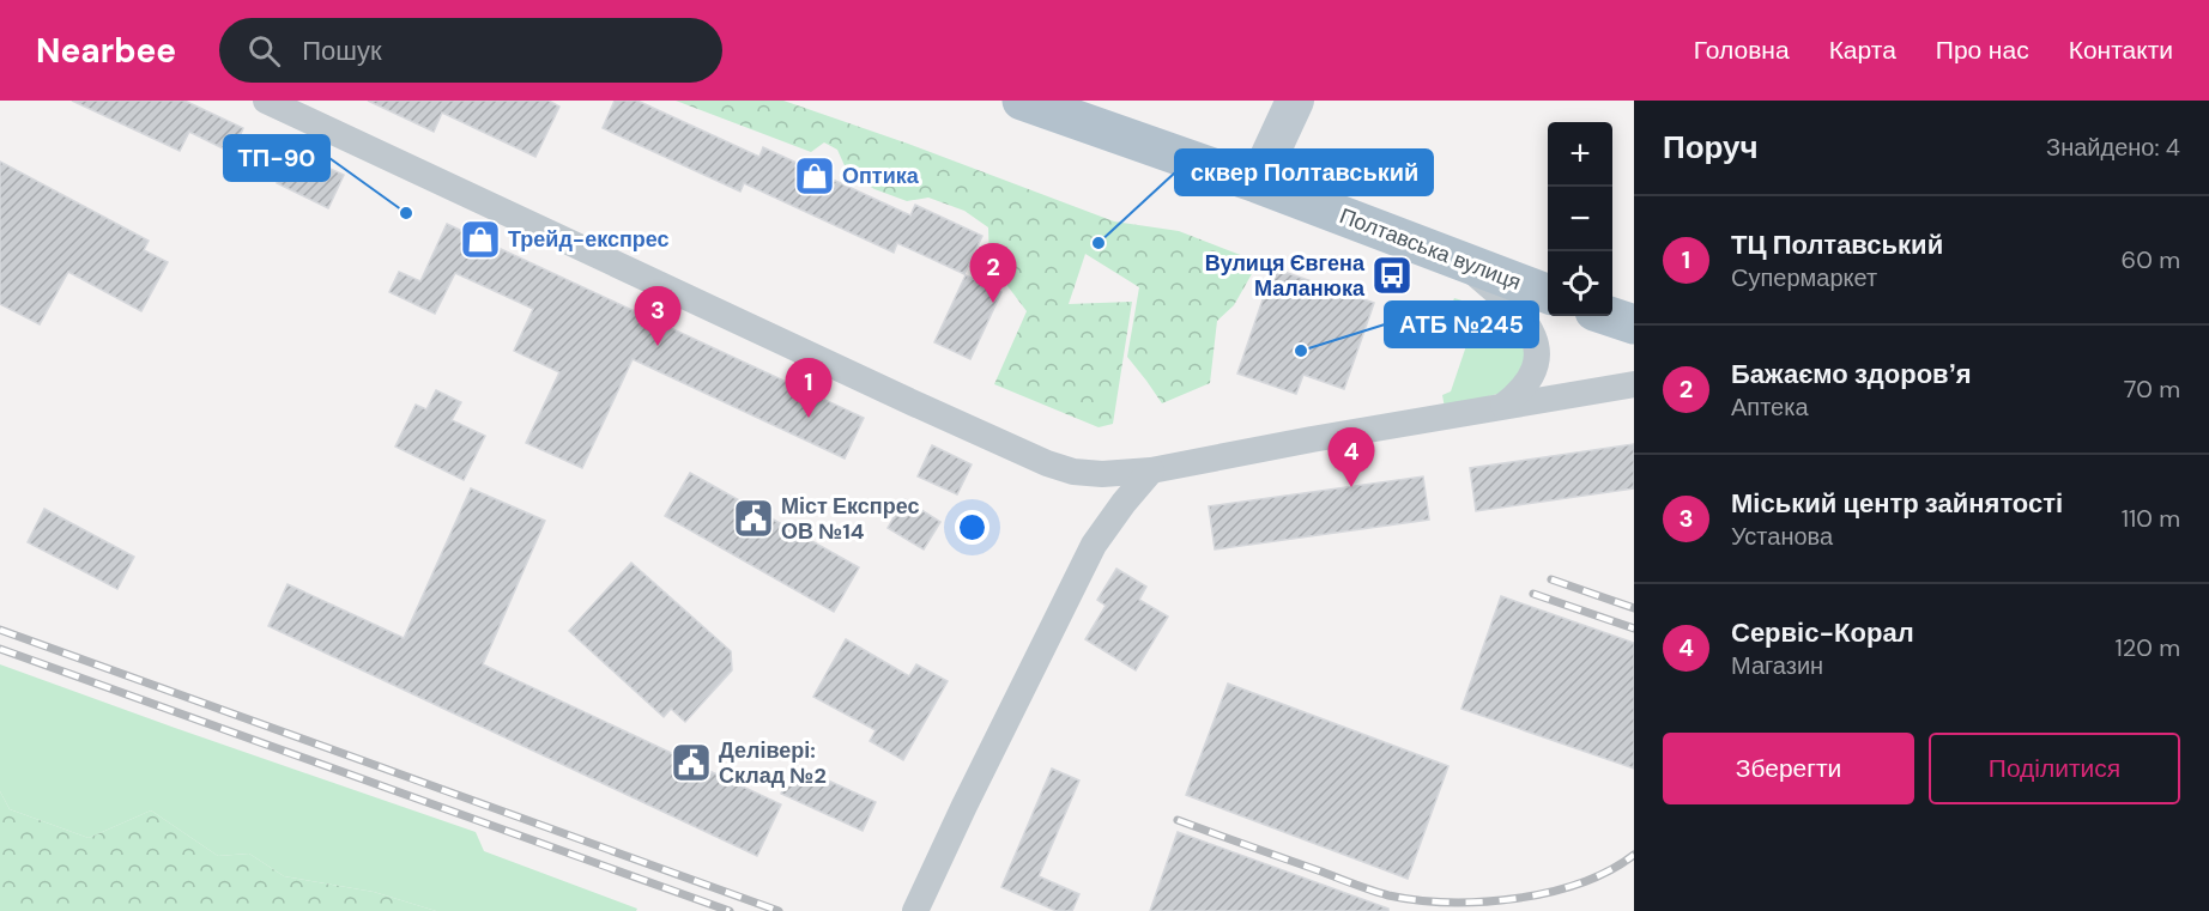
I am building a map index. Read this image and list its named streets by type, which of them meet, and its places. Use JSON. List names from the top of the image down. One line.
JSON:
{"streets":{"main road":["Полтавська вулиця"]},"places":{"shop":["Оптика","Трейд-експрес"],"other":["ТП-90","сквер Полтавський","АТБ №245"],"bus stop":["Вулиця Євгена Маланюка"],"public building":["Міст Експрес ОВ №14","Делівері: Склад №2"]},"page":{"header":"Nearbee","search":"Пошук","nav":["Головна","Карта","Про нас","Контакти"],"heading":["Поруч","Знайдено: 4"],"map_buttons":["+","−"],"list":[{"mark":"1","name":"ТЦ Полтавський","note":"Супермаркет","value":"60 m"},{"mark":"2","name":"Бажаємо здоровʼя","note":"Аптека","value":"70 m"},{"mark":"3","name":"Міський центр зайнятості","note":"Установа","value":"110 m"},{"mark":"4","name":"Сервіс-Корал","note":"Магазин","value":"120 m"}],"pins":["2","3","1","4"],"buttons":["Зберегти","Поділитися"]}}
